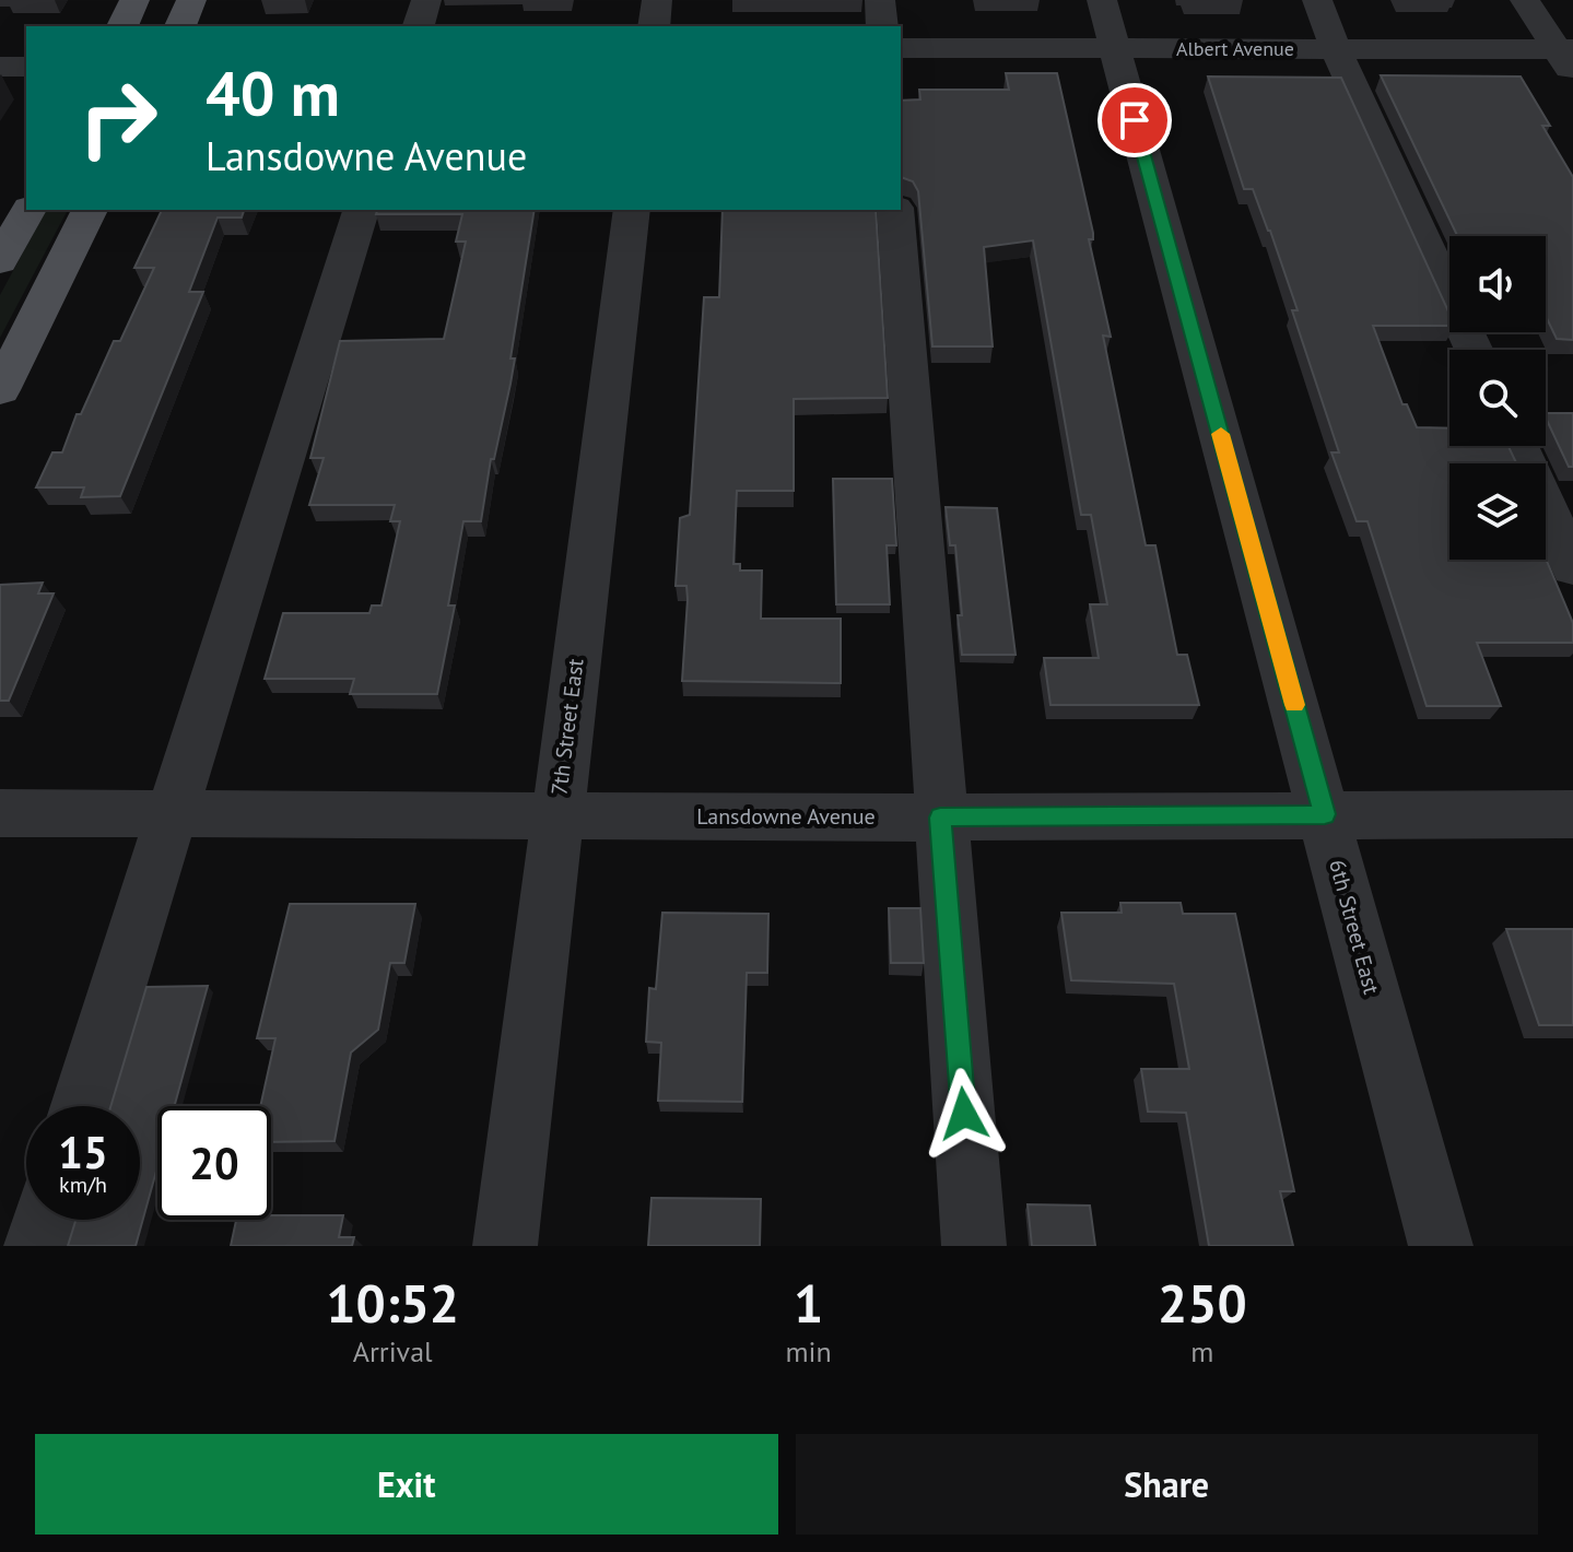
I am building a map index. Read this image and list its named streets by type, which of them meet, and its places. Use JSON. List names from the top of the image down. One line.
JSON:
{"streets":{"street":["Albert Avenue","7th Street East","Lansdowne Avenue","6th Street East"]},"crossings":[["Albert Avenue","6th Street East"],["7th Street East","Lansdowne Avenue"],["Lansdowne Avenue","6th Street East"]],"page":{"turn":["40 m","Lansdowne Avenue"],"speed":"15 km/h","limit":"20","eta":["10:52","Arrival","1","min","250","m"],"buttons":["Exit","Share"]}}
